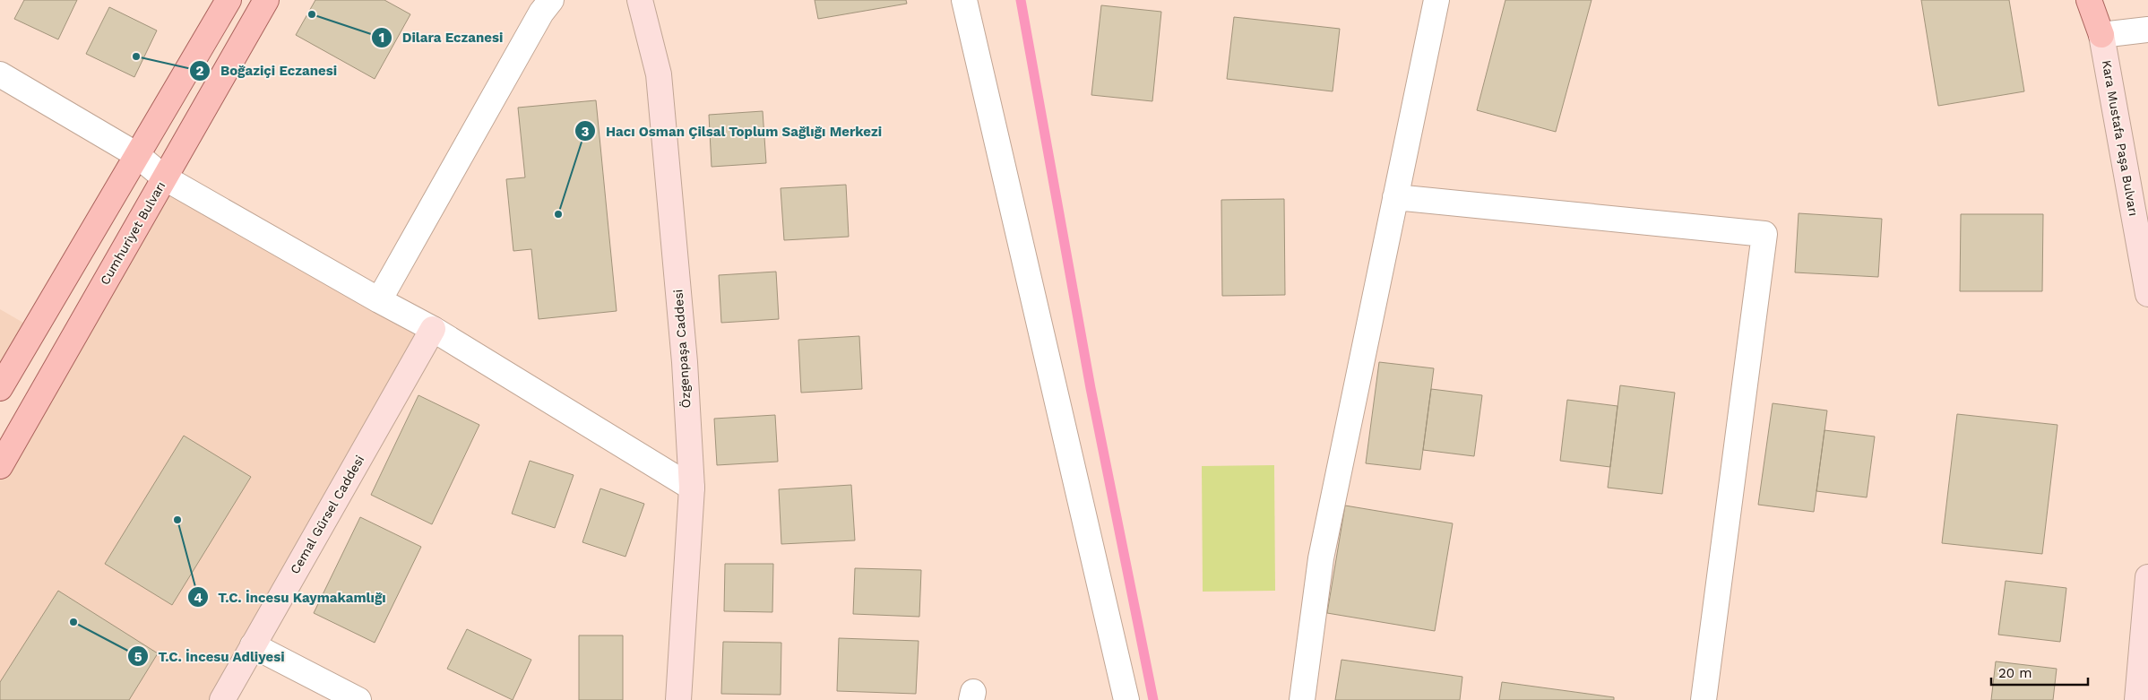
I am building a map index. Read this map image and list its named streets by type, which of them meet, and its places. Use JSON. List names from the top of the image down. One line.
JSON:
{"streets":{"main road":["Kara Mustafa Paşa Bulvarı","Cumhuriyet Bulvarı","Özgenpaşa Caddesi","Cemal Gürsel Caddesi"]},"places":["Dilara Eczanesi","Boğaziçi Eczanesi","Hacı Osman Çilsal Toplum Sağlığı Merkezi","T.C. İncesu Kaymakamlığı","T.C. İncesu Adliyesi"],"scale_bar":"20 m"}
